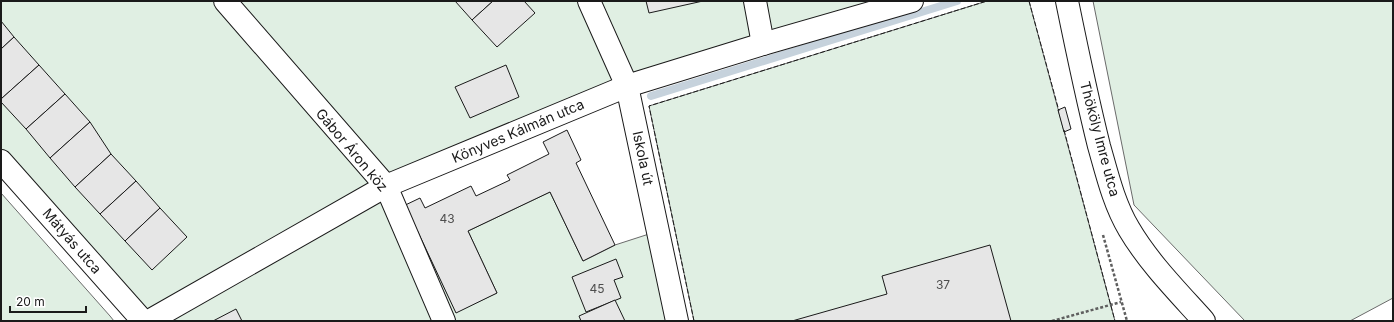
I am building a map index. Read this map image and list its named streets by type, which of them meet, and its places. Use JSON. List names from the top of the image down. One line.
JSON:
{"streets":{"street":["Könyves Kálmán utca","Thököly Imre utca","Gábor Áron köz","Iskola út","Mátyás utca"]},"crossings":[["Könyves Kálmán utca","Gábor Áron köz"],["Könyves Kálmán utca","Iskola út"]],"house_numbers":["43","37","45"],"scale_bar":"20 m"}
